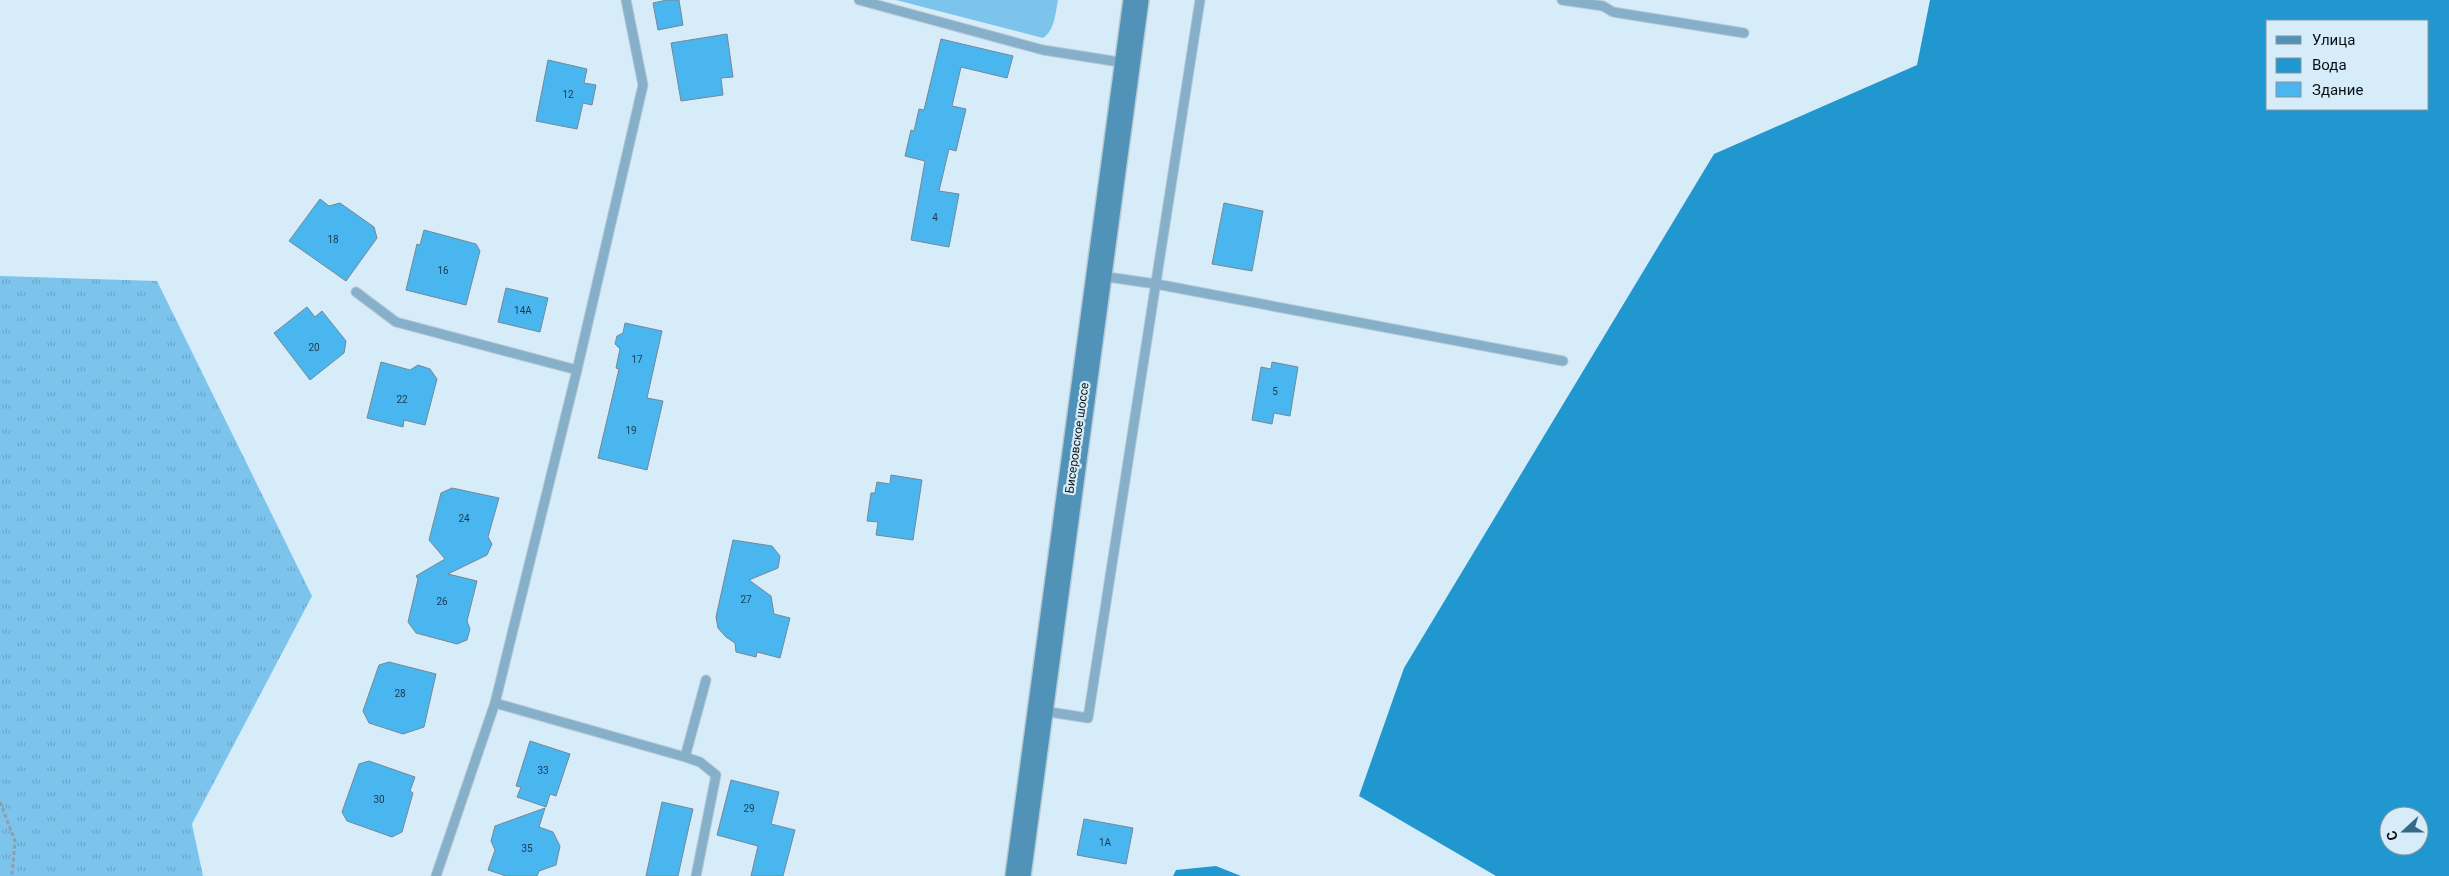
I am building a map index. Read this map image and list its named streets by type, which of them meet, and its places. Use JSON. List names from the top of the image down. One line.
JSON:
{"streets":{"main road":["Бисеровское шоссе"]},"house_numbers":["12","4","18","16","14А","20","17","5","22","19","24","27","26","28","33","30","29","1А","35"],"legend":["Улица","Вода","Здание"],"north":"left"}
